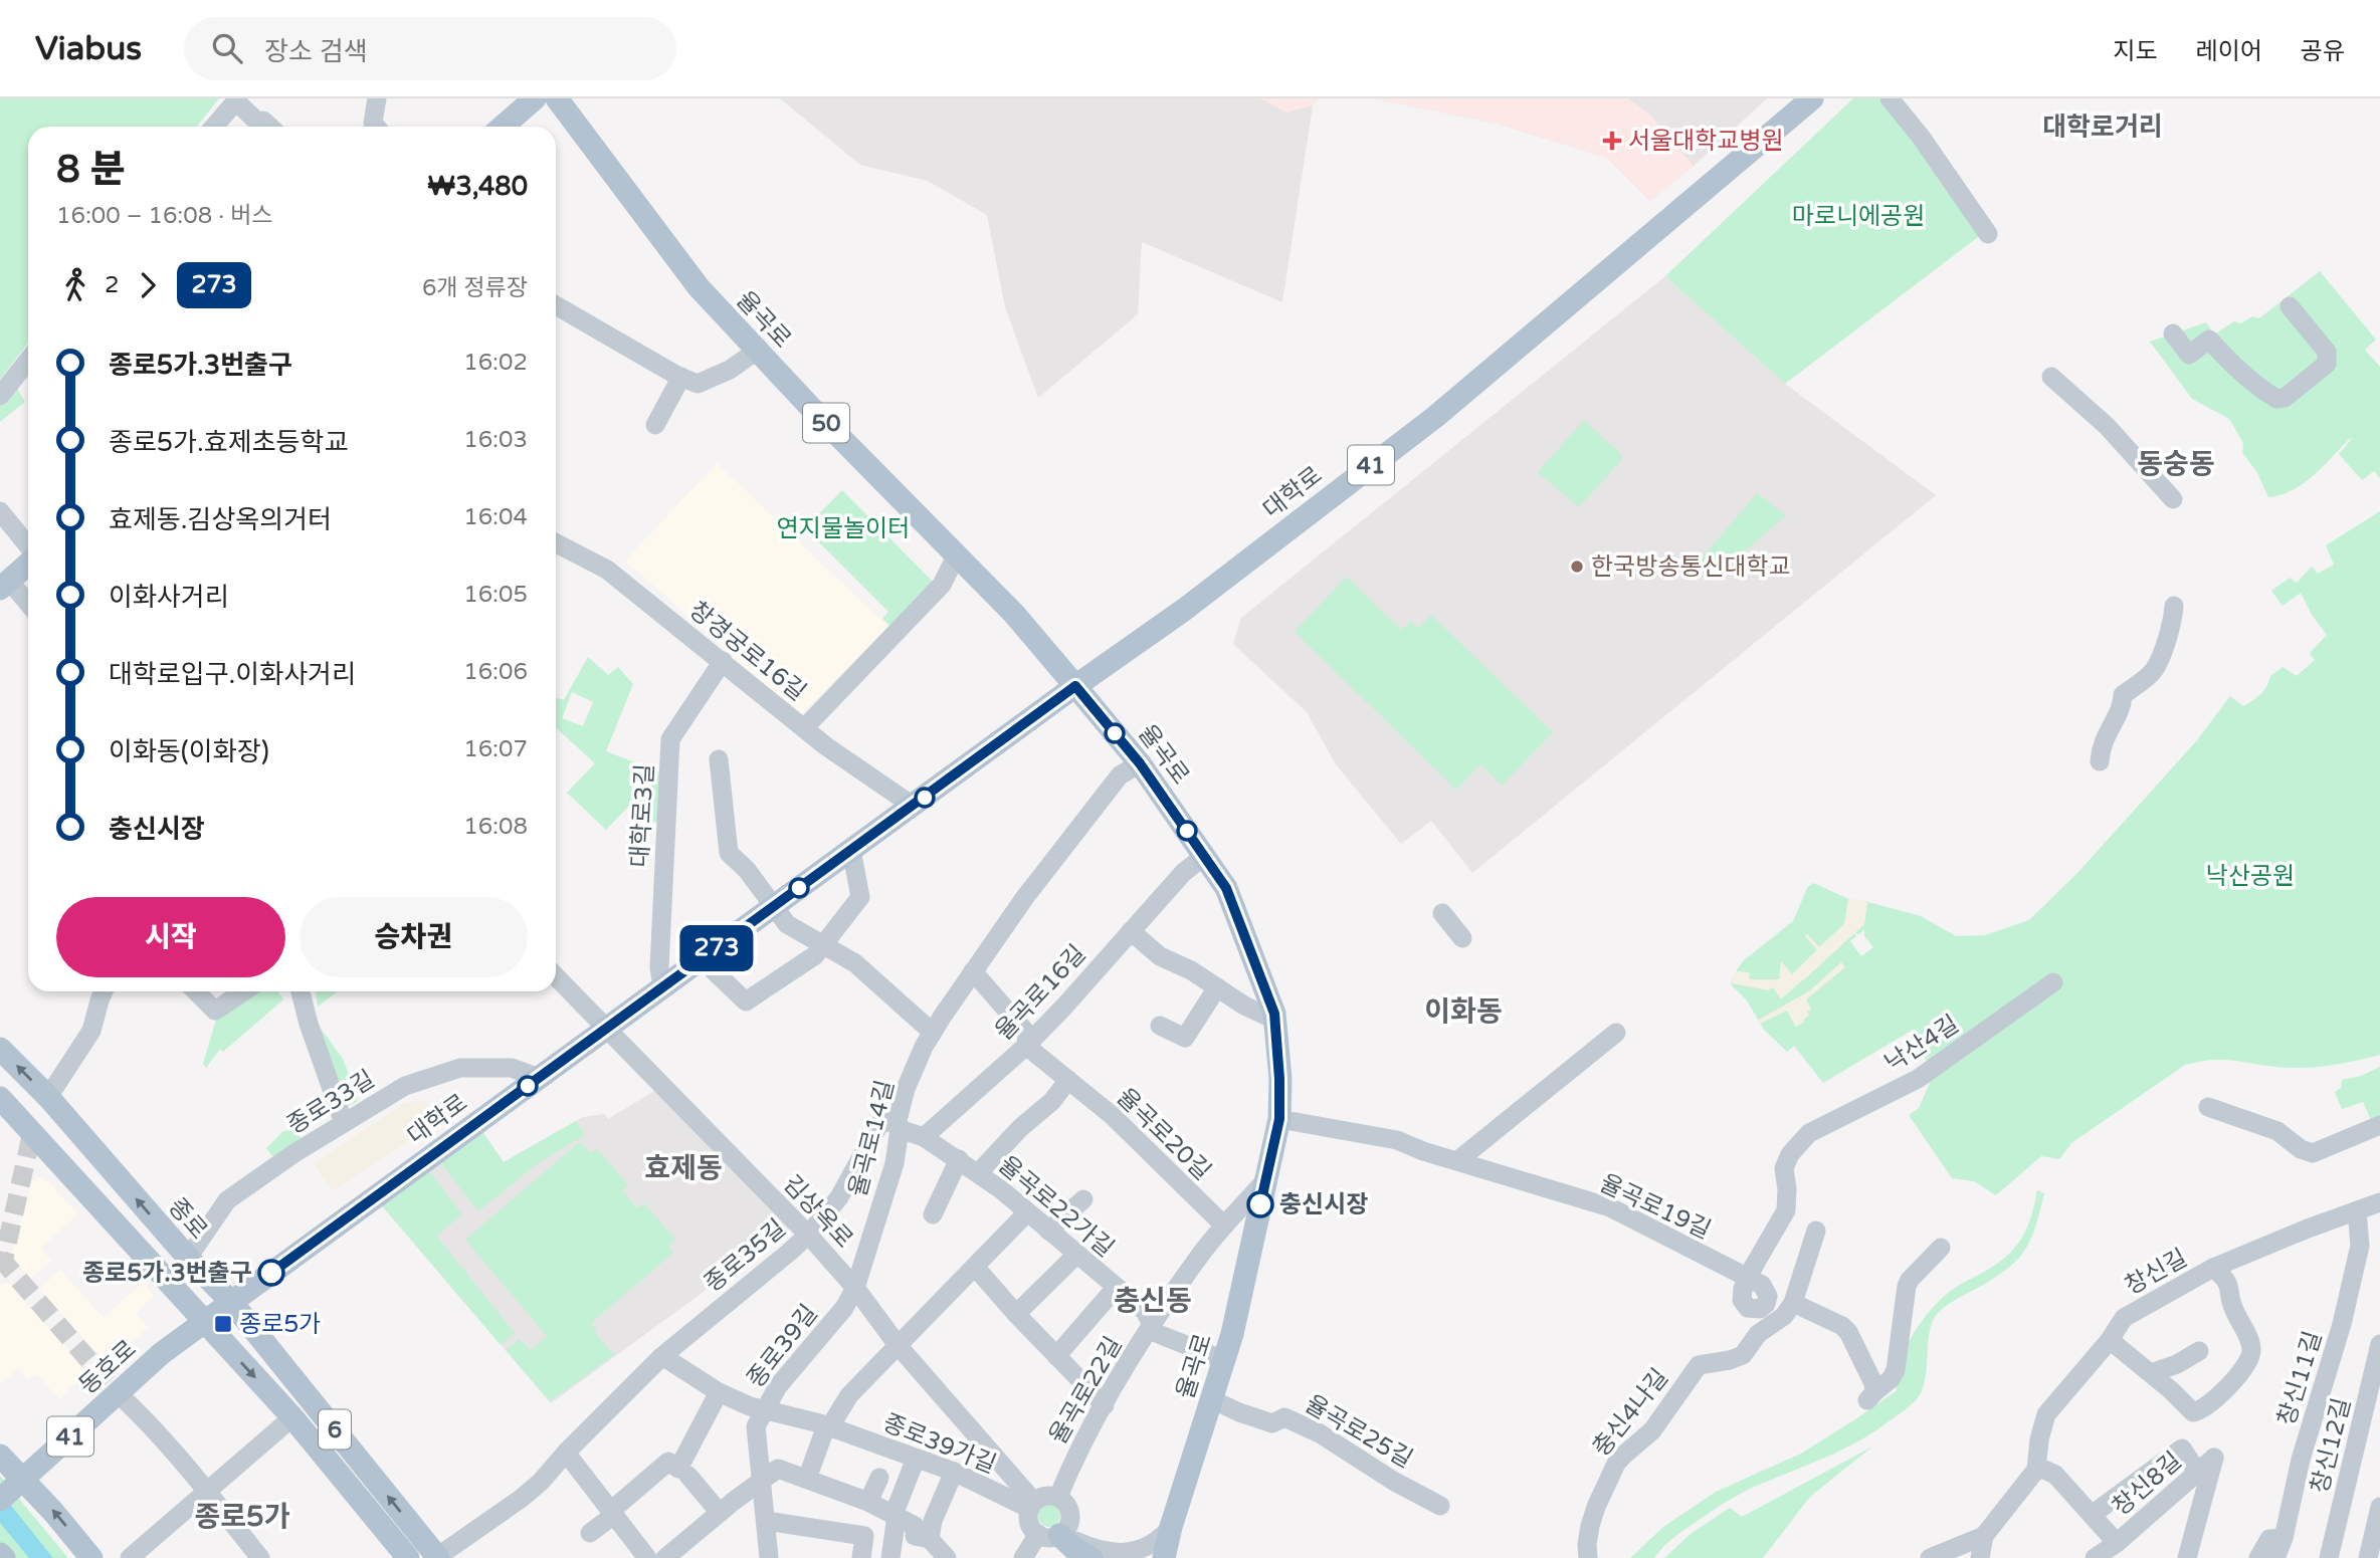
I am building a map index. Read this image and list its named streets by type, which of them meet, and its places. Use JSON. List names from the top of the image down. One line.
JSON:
{"streets":{"main road":["율곡로","50","41","대학로","종로","동호로","6"],"street":["창경궁로16길","대학로3길","율곡로16길","낙산4길","종로33길","율곡로20길","율곡로14길","율곡로22가길","율곡로19길","김상옥로","종로35길","창신길","종로39길","창신11길","율곡로22길","충신4나길","율곡로25길","종로39가길","창신12길","창신8길"]},"crossings":[["율곡로","대학로"],["율곡로","율곡로16길"],["율곡로","율곡로14길"],["율곡로","율곡로22가길"],["율곡로","율곡로19길"],["율곡로","율곡로22길"],["율곡로","율곡로25길"],["41","동호로"],["대학로","창경궁로16길"],["대학로","대학로3길"],["대학로","종로33길"],["대학로","김상옥로"],["대학로","종로"],["대학로","동호로"],["대학로","6"],["창경궁로16길","대학로3길"],["율곡로16길","율곡로20길"],["율곡로16길","율곡로22가길"],["낙산4길","율곡로19길"],["종로33길","종로"],["율곡로20길","율곡로22길"],["율곡로14길","김상옥로"],["율곡로14길","종로35길"],["율곡로14길","종로39길"],["율곡로22가길","율곡로22길"],["김상옥로","종로35길"],["김상옥로","종로39길"],["김상옥로","율곡로22길"],["김상옥로","종로39가길"],["종로","종로35길"],["창신길","창신11길"],["종로39길","종로39가길"],["동호로","6"],["율곡로22길","종로39가길"]],"districts":["대학로거리","동숭동","이화동","효제동","충신동","종로5가"],"parks":["마로니에공원","연지물놀이터","낙산공원"],"places":{"health":["서울대학교병원"],"other":["한국방송통신대학교","충신시장","종로5가.3번출구"],"transit":["종로5가"]},"lines":["bus line 273"],"page":{"header":"Viabus","search":"장소 검색","nav":["지도","레이어","공유"],"on_map":"273","heading":["8 분","16:00 – 16:08 · 버스","₩3,480"],"legs":["2","273","6개 정류장"],"list":[{"name":"종로5가.3번출구","value":"16:02"},{"name":"종로5가.효제초등학교","value":"16:03"},{"name":"효제동.김상옥의거터","value":"16:04"},{"name":"이화사거리","value":"16:05"},{"name":"대학로입구.이화사거리","value":"16:06"},{"name":"이화동(이화장)","value":"16:07"},{"name":"충신시장","value":"16:08"}],"buttons":["시작","승차권"]}}
